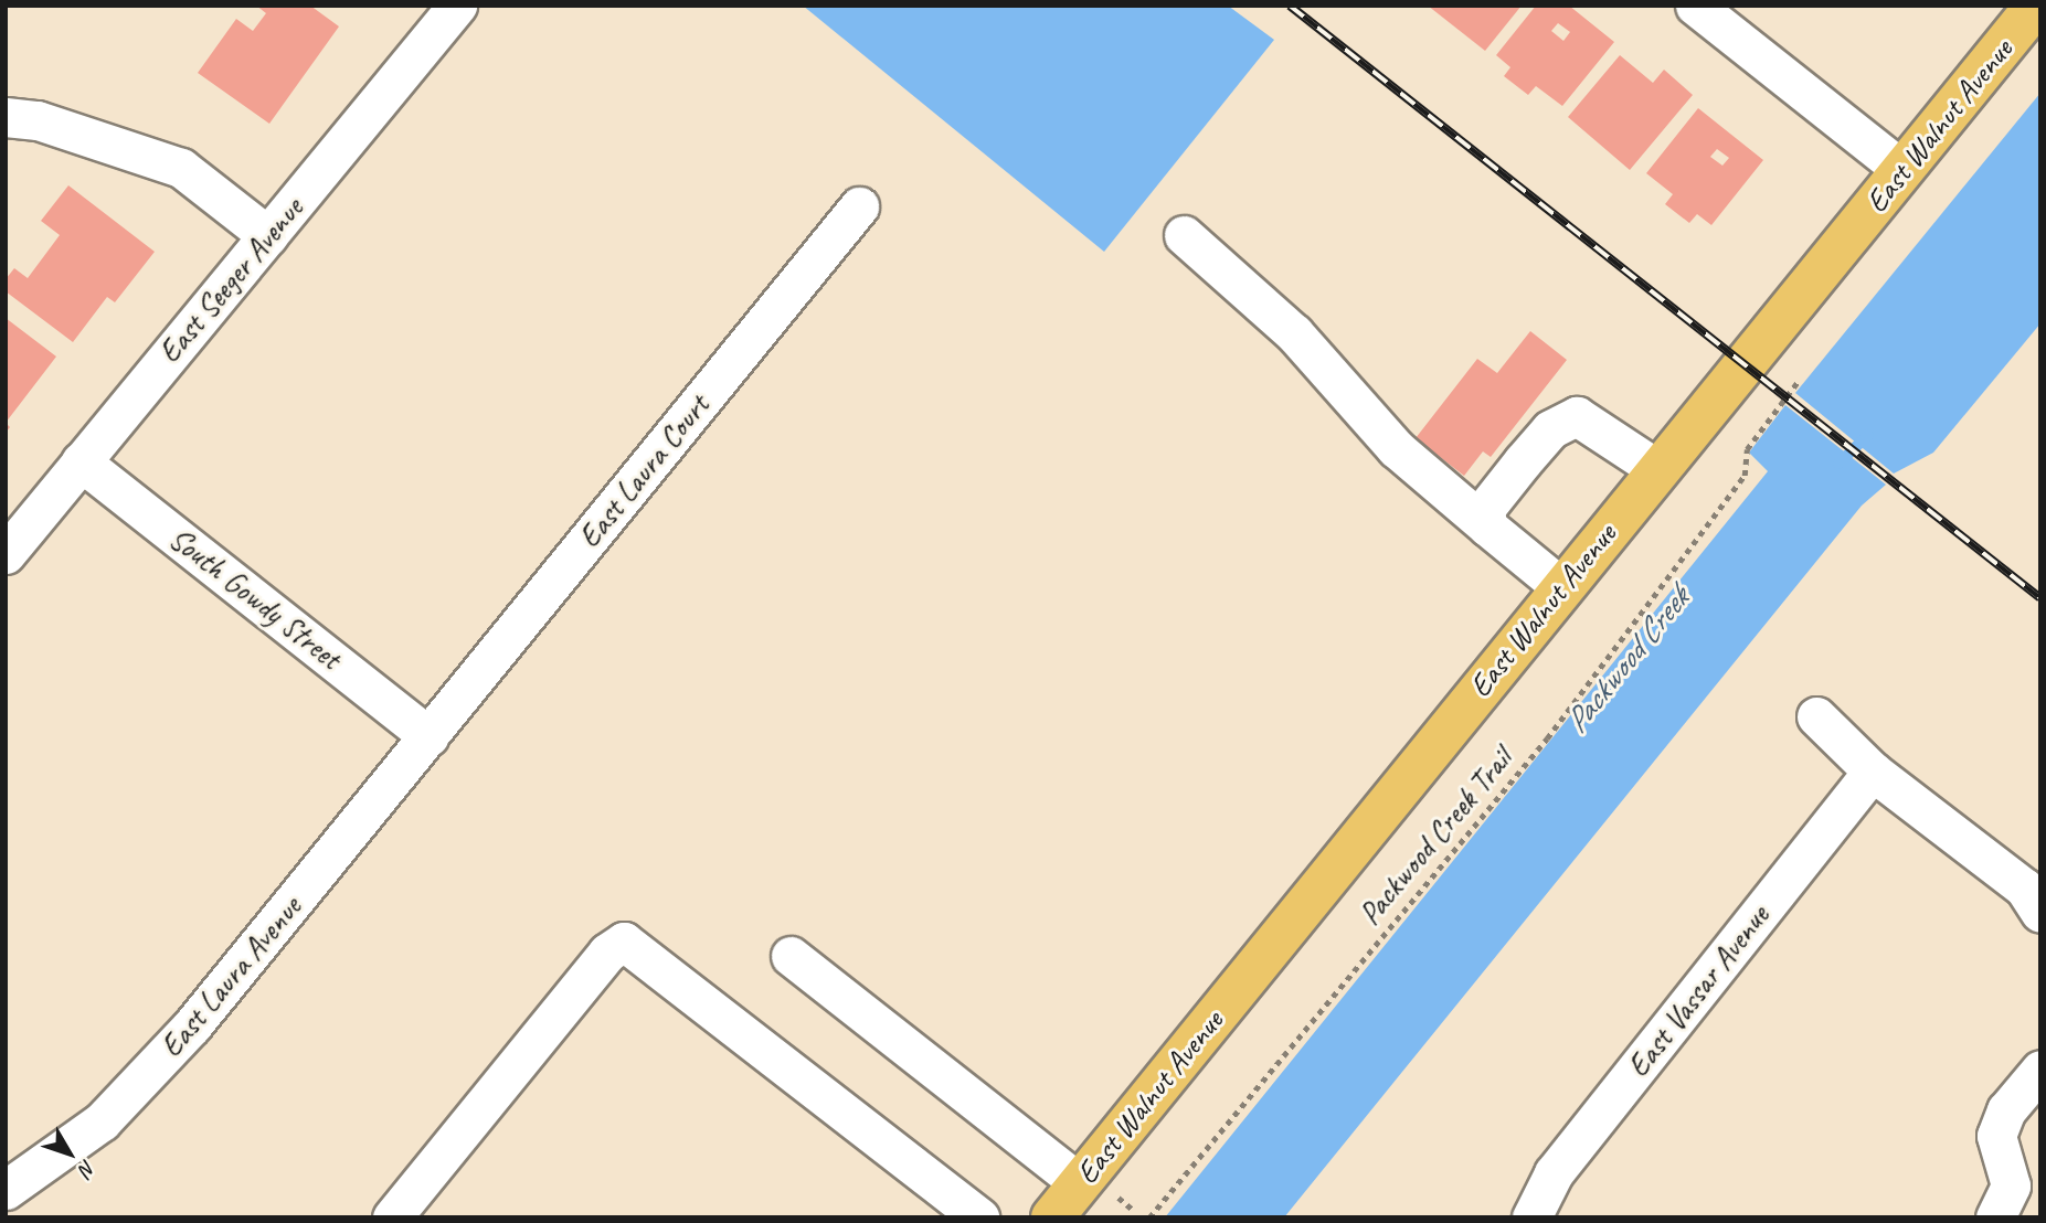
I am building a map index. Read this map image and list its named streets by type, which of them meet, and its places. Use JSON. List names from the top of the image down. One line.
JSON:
{"streets":{"main road":["East Walnut Avenue"],"street":["East Seeger Avenue","East Laura Court","South Gowdy Street","East Laura Avenue","East Vassar Avenue"],"path":["Packwood Creek Trail"]},"crossings":[["East Seeger Avenue","South Gowdy Street"],["East Laura Court","South Gowdy Street"],["East Laura Court","East Laura Avenue"],["South Gowdy Street","East Laura Avenue"]],"water":["Packwood Creek"],"north":"bottom right"}
